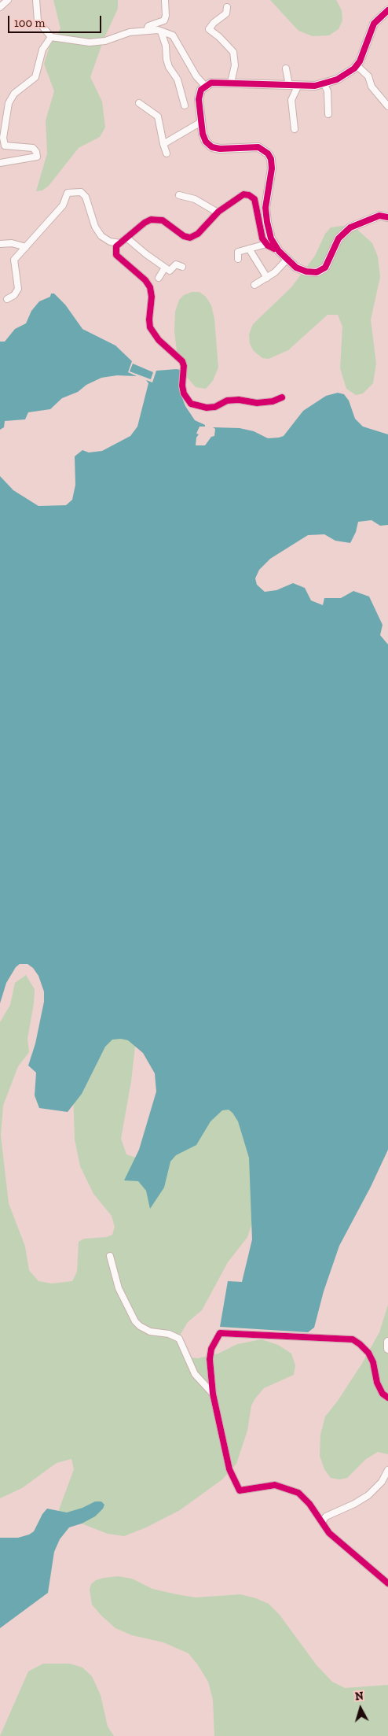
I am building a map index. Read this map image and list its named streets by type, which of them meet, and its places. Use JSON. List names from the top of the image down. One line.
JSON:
{"scale_bar":"100 m","north":"top"}
